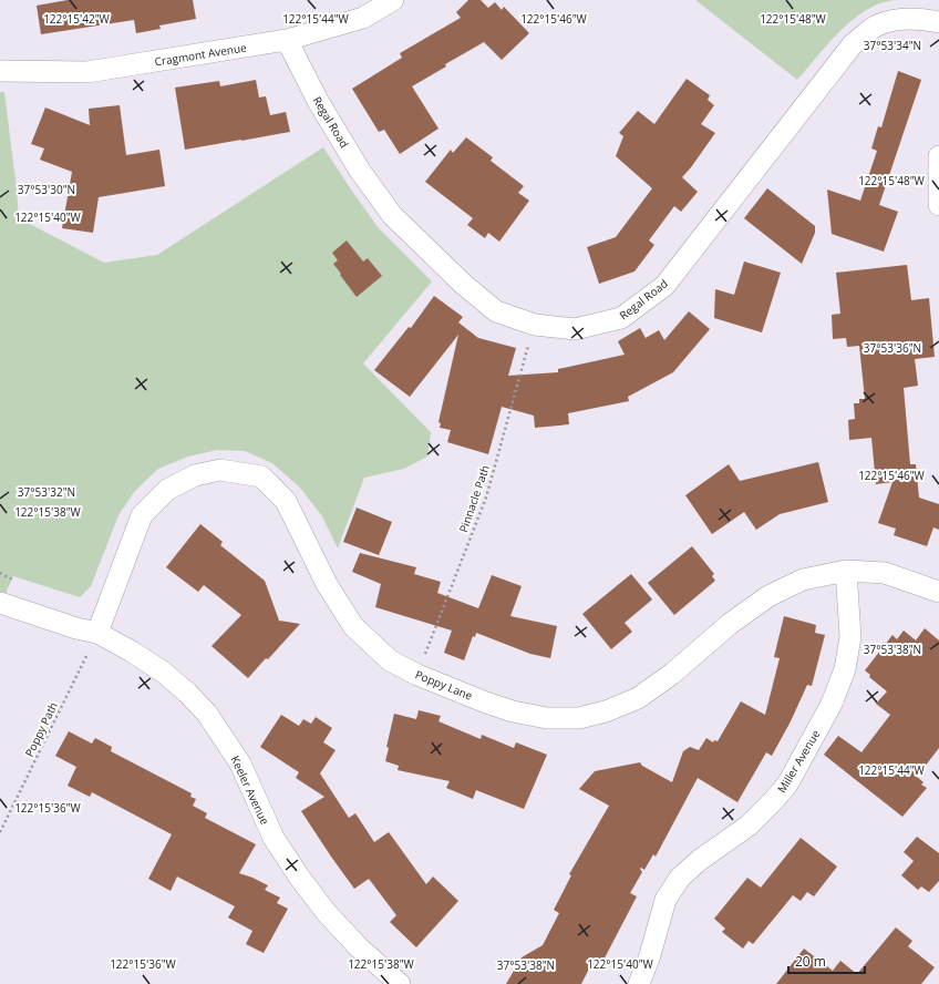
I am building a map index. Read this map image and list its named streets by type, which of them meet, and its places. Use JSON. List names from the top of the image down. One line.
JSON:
{"streets":{"street":["Cragmont Avenue","Regal Road","Poppy Lane","Miller Avenue","Keeler Avenue"],"path":["Pinnacle Path","Poppy Path"]},"crossings":[["Cragmont Avenue","Regal Road"],["Regal Road","Pinnacle Path"],["Pinnacle Path","Poppy Lane"],["Poppy Lane","Poppy Path"],["Poppy Lane","Miller Avenue"],["Poppy Lane","Keeler Avenue"],["Poppy Path","Keeler Avenue"]],"scale_bar":"20 m","coordinates":["122°15'42\"W","122°15'46\"W","122°15'48\"W","122°15'44\"W","37°53'34\"N","37°53'30\"N","122°15'40\"W","37°53'36\"N","37°53'32\"N","122°15'38\"W","37°53'38\"N","122°15'36\"W"]}
